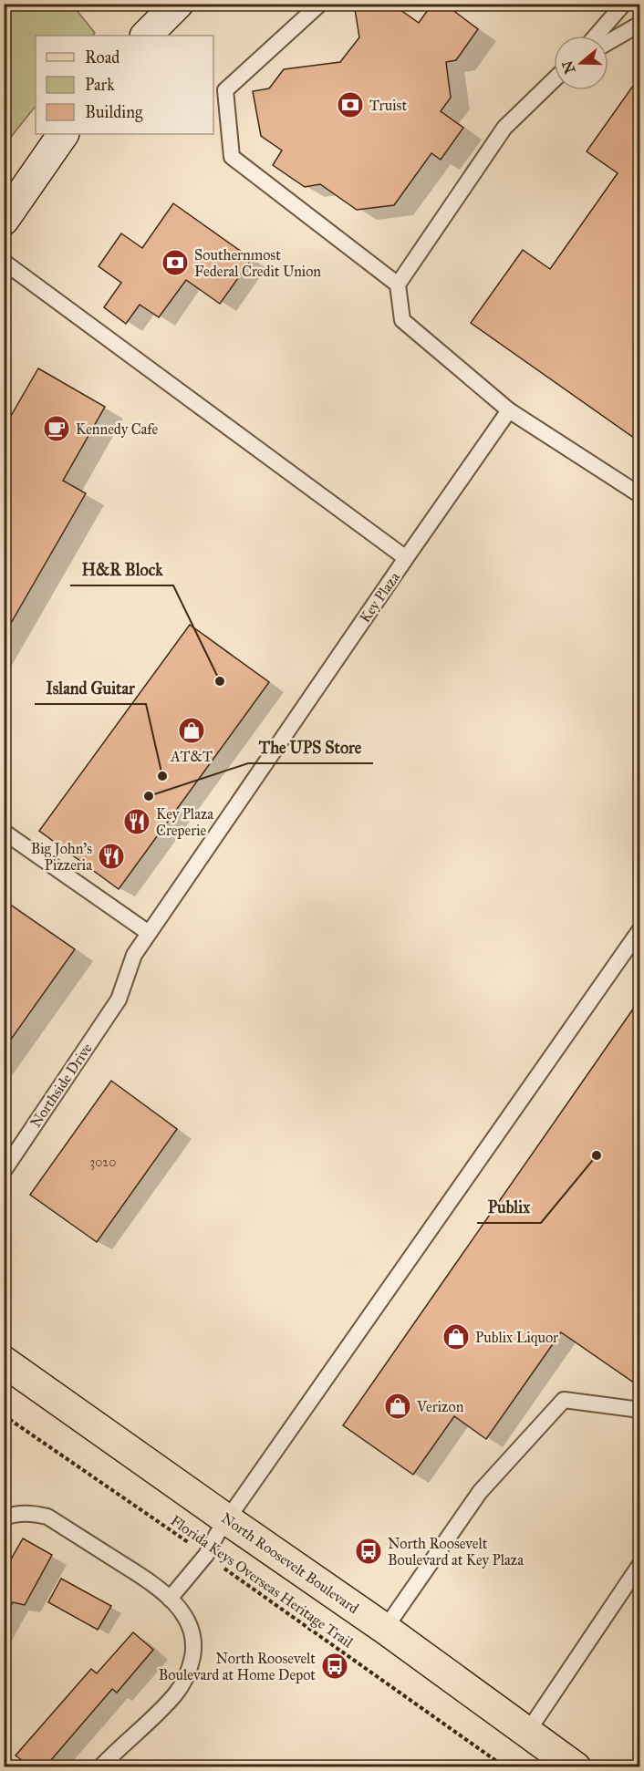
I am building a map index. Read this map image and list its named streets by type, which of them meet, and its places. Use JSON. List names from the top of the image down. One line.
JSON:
{"streets":{"main road":["North Roosevelt Boulevard"],"lane":["Key Plaza","Northside Drive"],"path":["Florida Keys Overseas Heritage Trail"]},"crossings":[["Key Plaza","Northside Drive"]],"places":{"bank":["Truist","Southernmost Federal Credit Union"],"cafe":["Kennedy Cafe"],"other":["H&R Block","Island Guitar","The UPS Store","Publix"],"shop":["AT&T","Publix Liquor","Verizon"],"restaurant":["Key Plaza Creperie","Big John's Pizzeria"],"bus stop":["North Roosevelt Boulevard at Key Plaza","North Roosevelt Boulevard at Home Depot"]},"house_numbers":["3020"],"legend":["Road","Park","Building"],"north":"left"}
